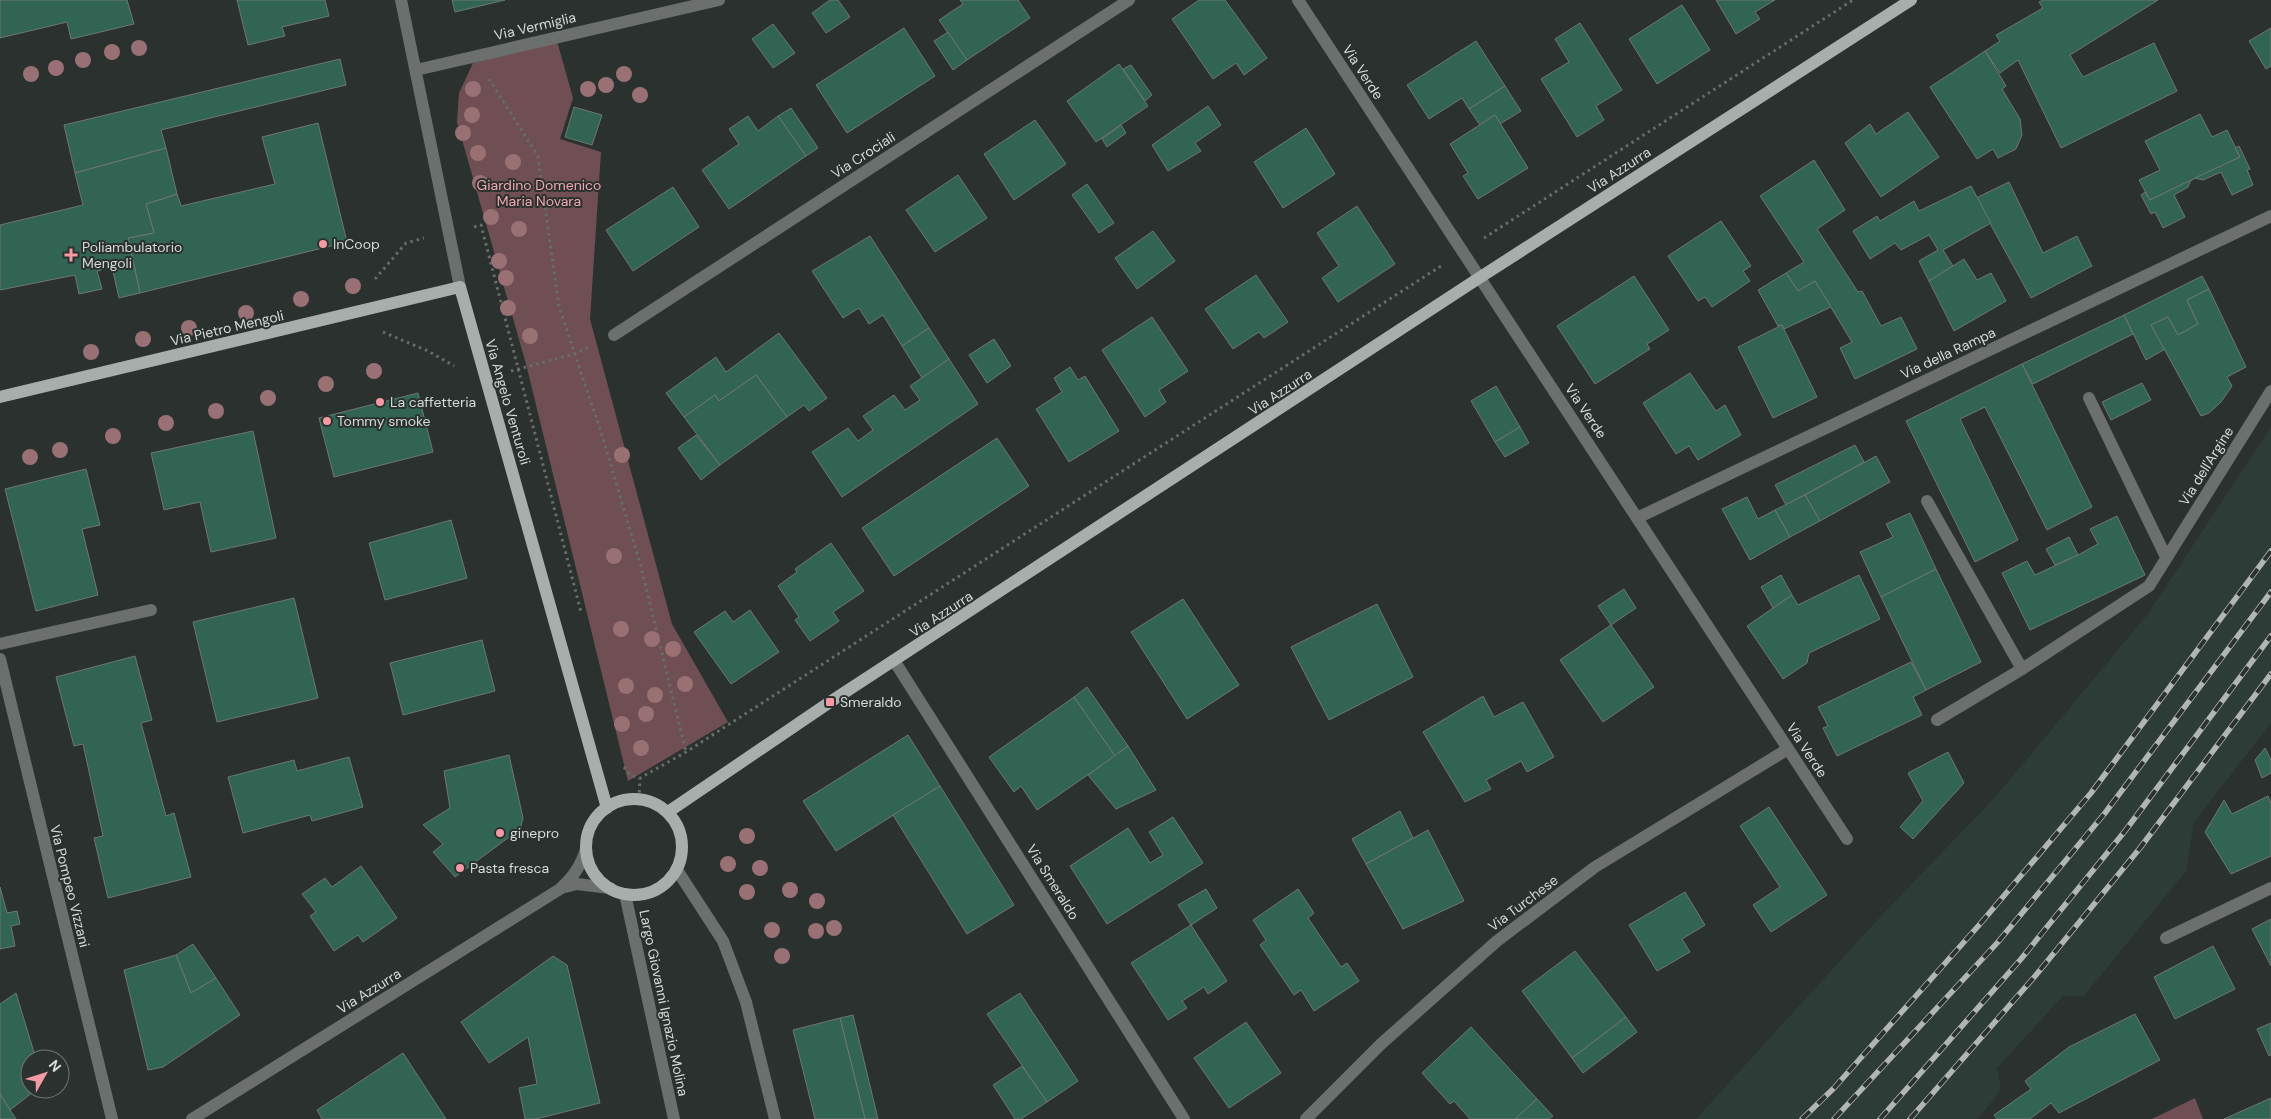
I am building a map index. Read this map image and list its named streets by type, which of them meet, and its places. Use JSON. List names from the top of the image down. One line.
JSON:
{"streets":{"main road":["Via Azzurra","Via Pietro Mengoli","Via Angelo Venturoli"],"street":["Via Vermiglia","Via Verde","Via Crociali","Via della Rampa","Via dell'Argine","Via Smeraldo","Via Pompeo Vizzani","Via Turchese","Largo Giovanni Ignazio Molina"]},"crossings":[["Via Vermiglia","Via Angelo Venturoli"],["Via Verde","Via Azzurra"],["Via Verde","Via della Rampa"],["Via Verde","Via Turchese"],["Via Azzurra","Via Angelo Venturoli"],["Via Azzurra","Via Smeraldo"],["Via Azzurra","Largo Giovanni Ignazio Molina"],["Via Pietro Mengoli","Via Angelo Venturoli"],["Via Angelo Venturoli","Largo Giovanni Ignazio Molina"]],"parks":["Giardino Domenico Maria Novara"],"places":{"other":["InCoop","La caffetteria","Tommy smoke","ginepro","Pasta fresca"],"health":["Poliambulatorio Mengoli"],"transit":["Smeraldo"]},"north":"top right"}
